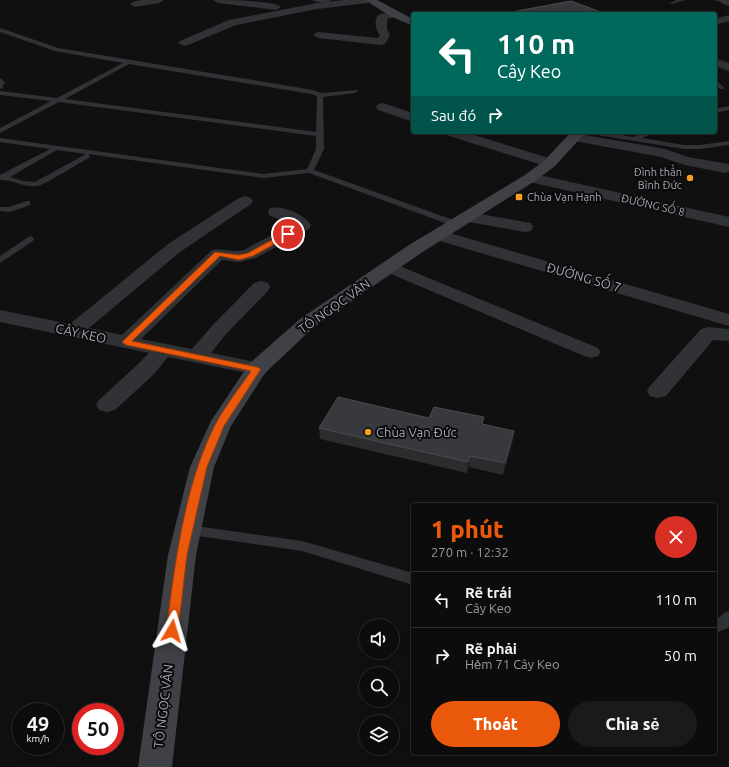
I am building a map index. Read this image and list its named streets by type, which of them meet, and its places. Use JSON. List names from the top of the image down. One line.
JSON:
{"streets":{"main road":["TÔ NGỌC VÂN"],"street":["ĐƯỜNG SỐ 8","ĐƯỜNG SỐ 7","CÂY KEO"]},"crossings":[["ĐƯỜNG SỐ 8","TÔ NGỌC VÂN"],["ĐƯỜNG SỐ 7","TÔ NGỌC VÂN"],["TÔ NGỌC VÂN","CÂY KEO"]],"places":{"other":["Đình thần Bình Đức","Chùa Vạn Đức"],"transit":["Chùa Vạn Hạnh"]},"page":{"turn":["110 m","Cây Keo"],"then":"Sau đó","heading":["1 phút","270 m · 12:32"],"list":[{"name":"Rẽ trái","note":"Cây Keo","value":"110 m"},{"name":"Rẽ phải","note":"Hẻm 71 Cây Keo","value":"50 m"}],"buttons":["Thoát","Chia sẻ"],"speed":"49 km/h","limit":"50"}}
